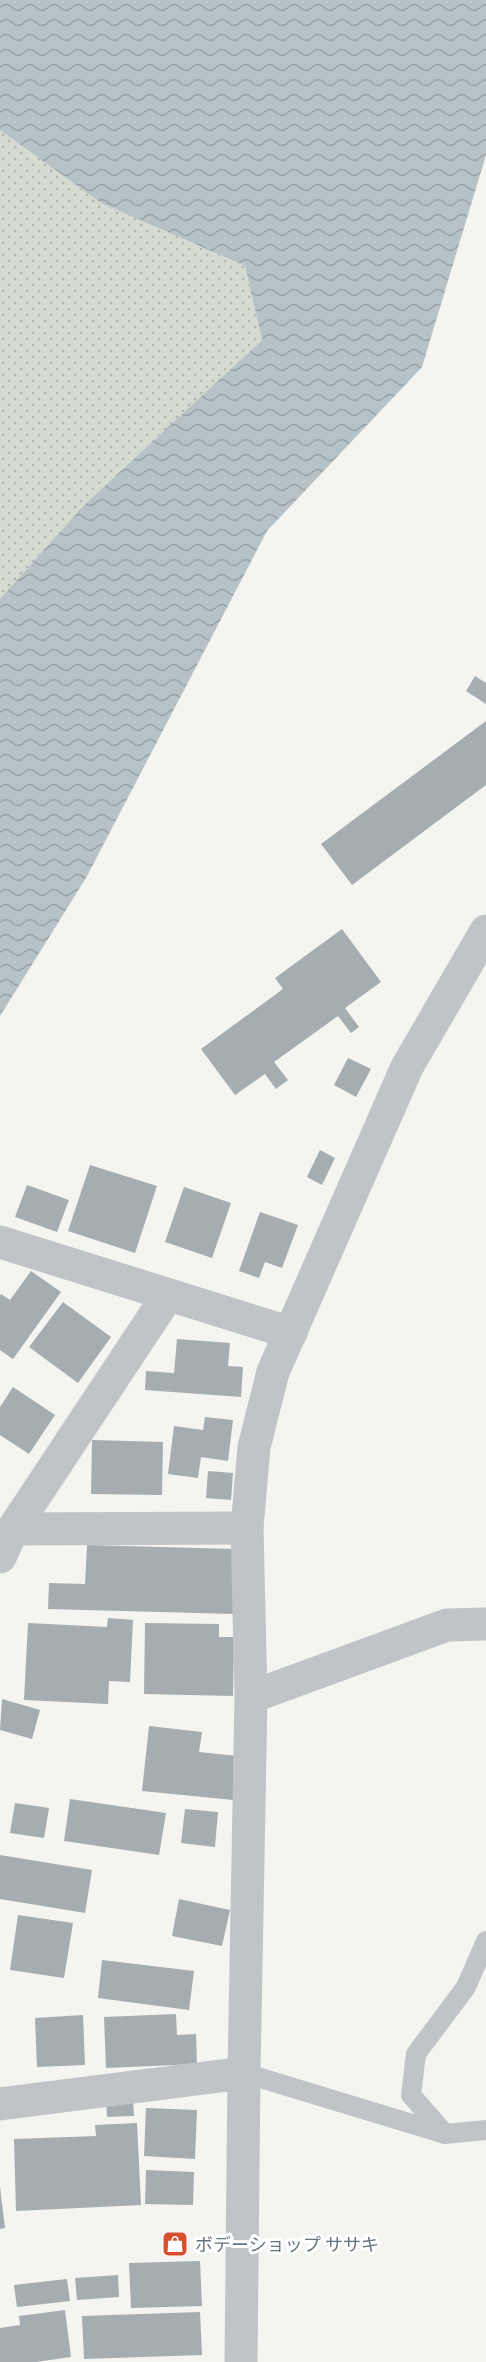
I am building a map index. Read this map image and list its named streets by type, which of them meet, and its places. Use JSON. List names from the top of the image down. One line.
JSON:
{"places":{"shop":["ボデーショップ ササキ"]}}
